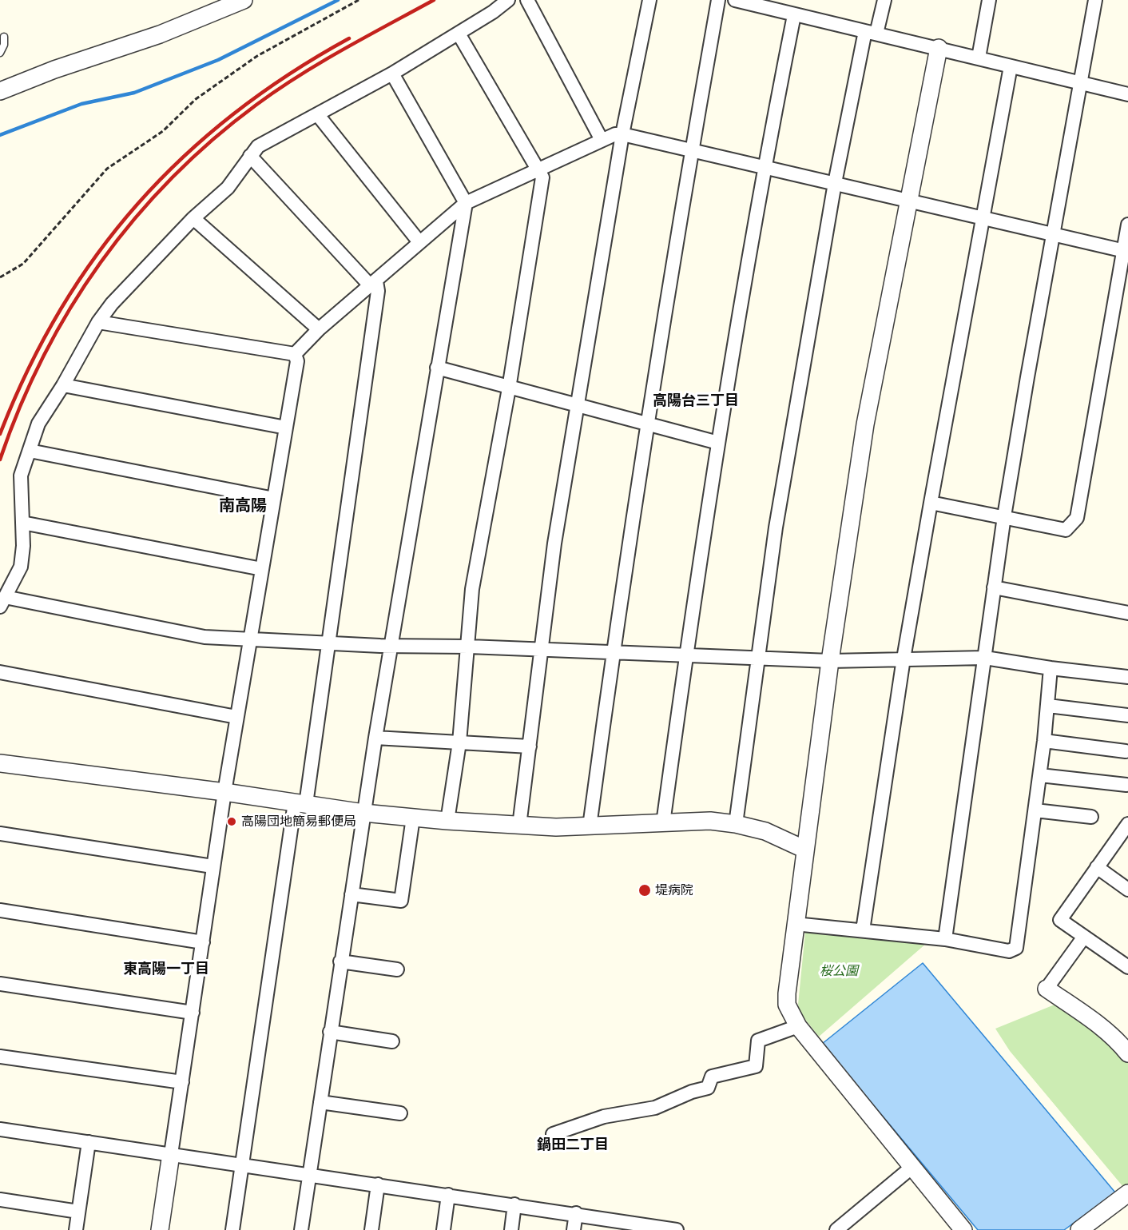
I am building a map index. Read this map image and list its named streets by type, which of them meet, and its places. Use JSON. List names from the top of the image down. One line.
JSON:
{"districts":["高陽台三丁目","南高陽","東高陽一丁目","鍋田二丁目"],"parks":["桜公園"],"places":["高陽団地簡易郵便局","堤病院"]}
